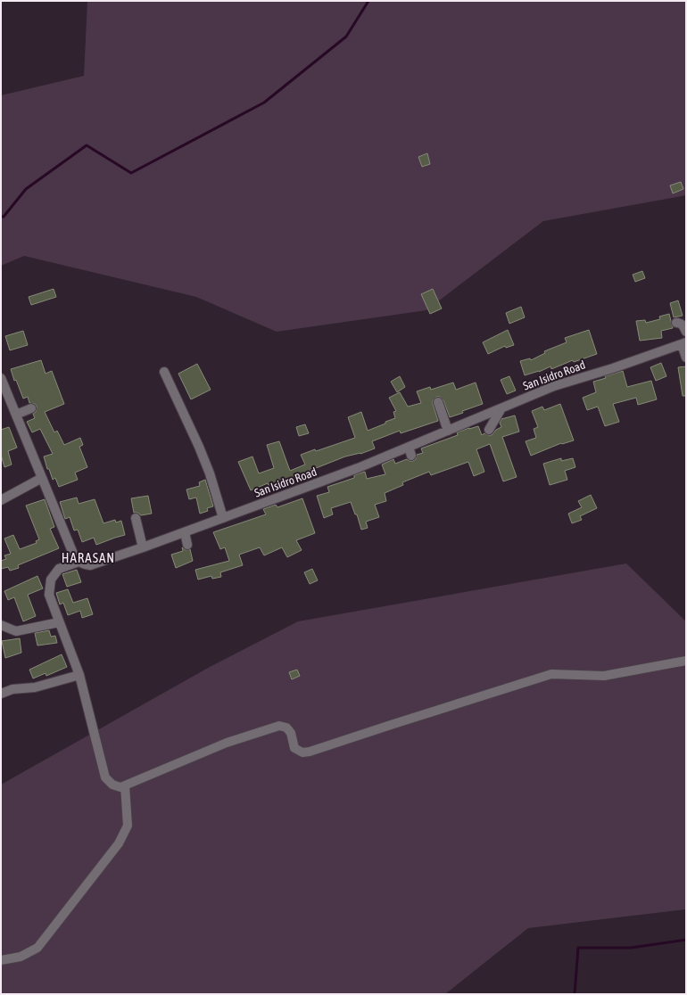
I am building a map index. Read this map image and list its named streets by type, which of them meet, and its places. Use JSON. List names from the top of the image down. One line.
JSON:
{"streets":{"street":["San Isidro Road"]},"districts":["HARASAN"]}
